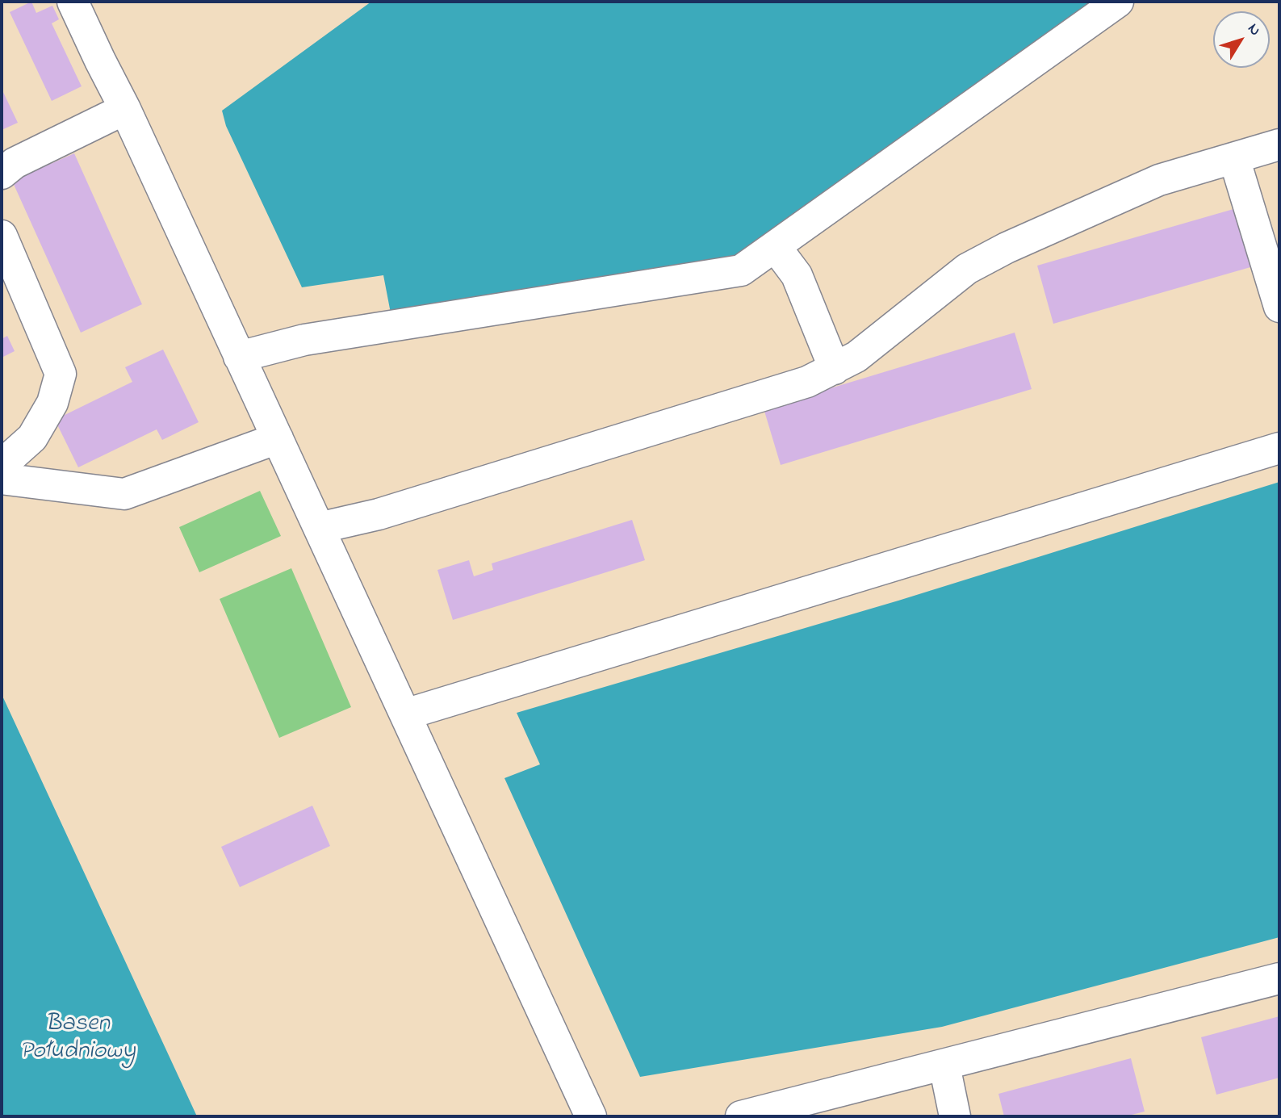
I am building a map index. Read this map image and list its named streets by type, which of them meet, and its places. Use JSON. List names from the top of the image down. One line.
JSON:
{"water":["Basen Południowy"],"north":"top right"}
